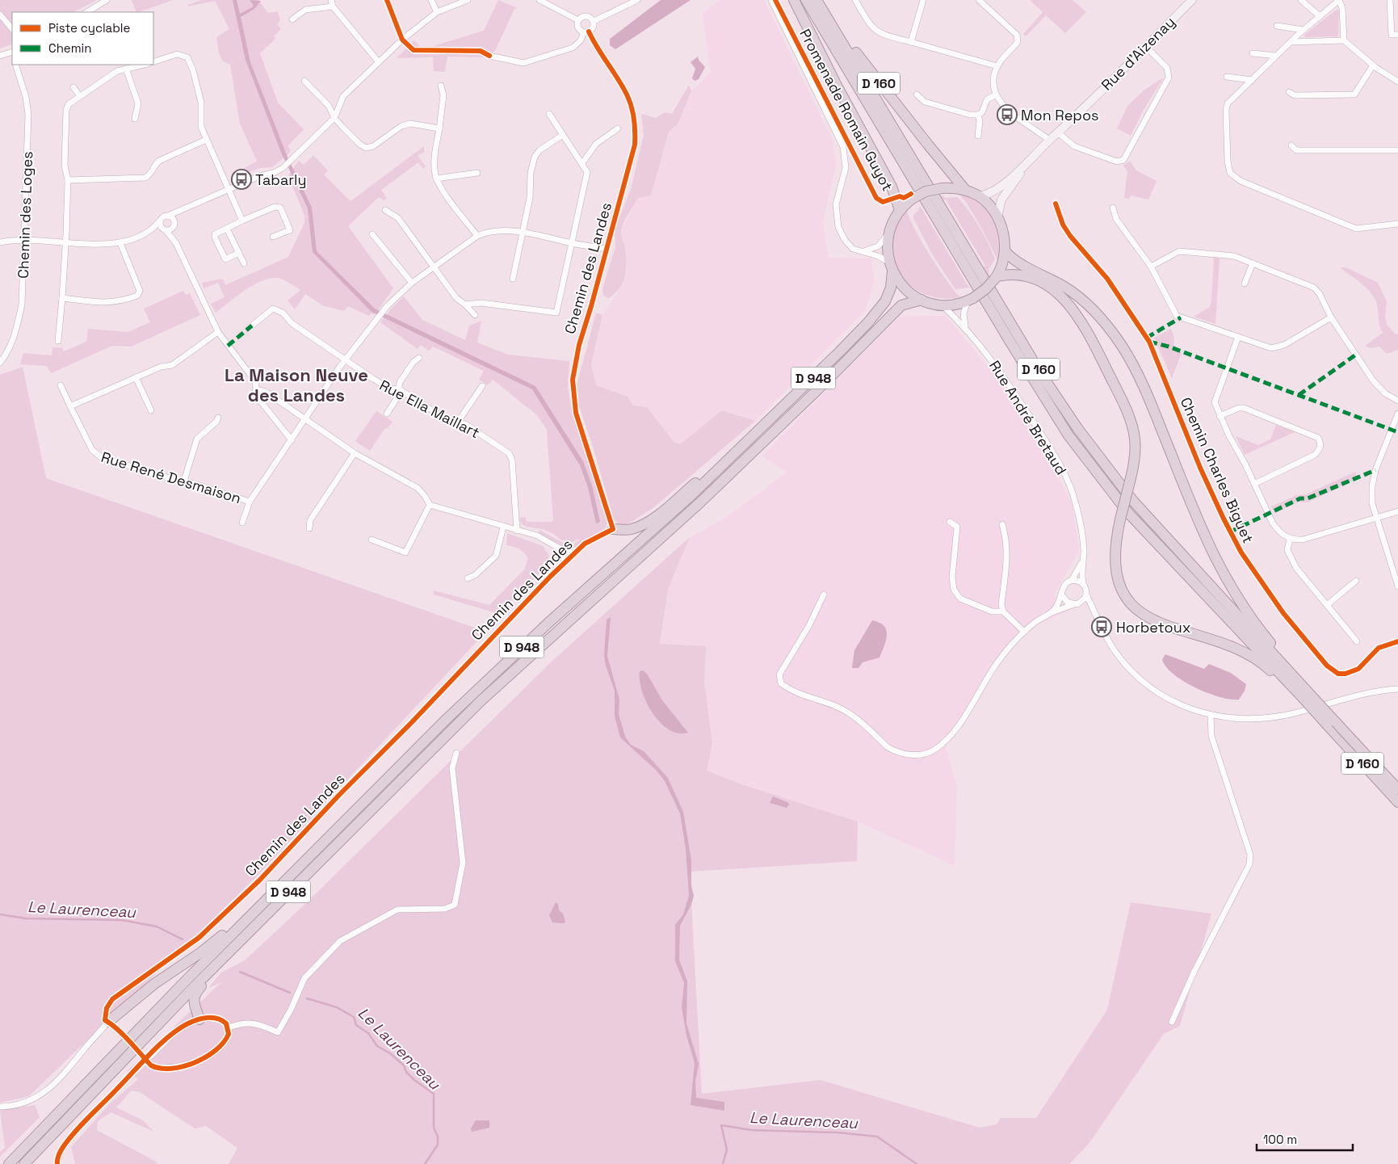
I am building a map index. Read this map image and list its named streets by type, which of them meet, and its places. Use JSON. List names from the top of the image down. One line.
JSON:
{"streets":{"highway":["D 160","D 948"],"main road":["Rue d'Aizenay"],"street":["Chemin des Loges","Chemin des Landes","Rue Ella Maillart","Rue André Bretaud","Rue René Desmaison"],"cycle path":["Promenade Romain Guyot","Chemin Charles Biguet"]},"crossings":[["Rue d'Aizenay","D 160"],["Rue d'Aizenay","D 948"],["Rue d'Aizenay","Rue André Bretaud"],["D 160","D 948"],["D 160","Rue André Bretaud"],["D 948","Rue André Bretaud"]],"districts":["La Maison Neuve des Landes"],"water":["Le Laurenceau"],"places":{"bus stop":["Mon Repos","Tabarly","Horbetoux"]},"legend":["Piste cyclable","Chemin"],"scale_bar":"100 m"}
